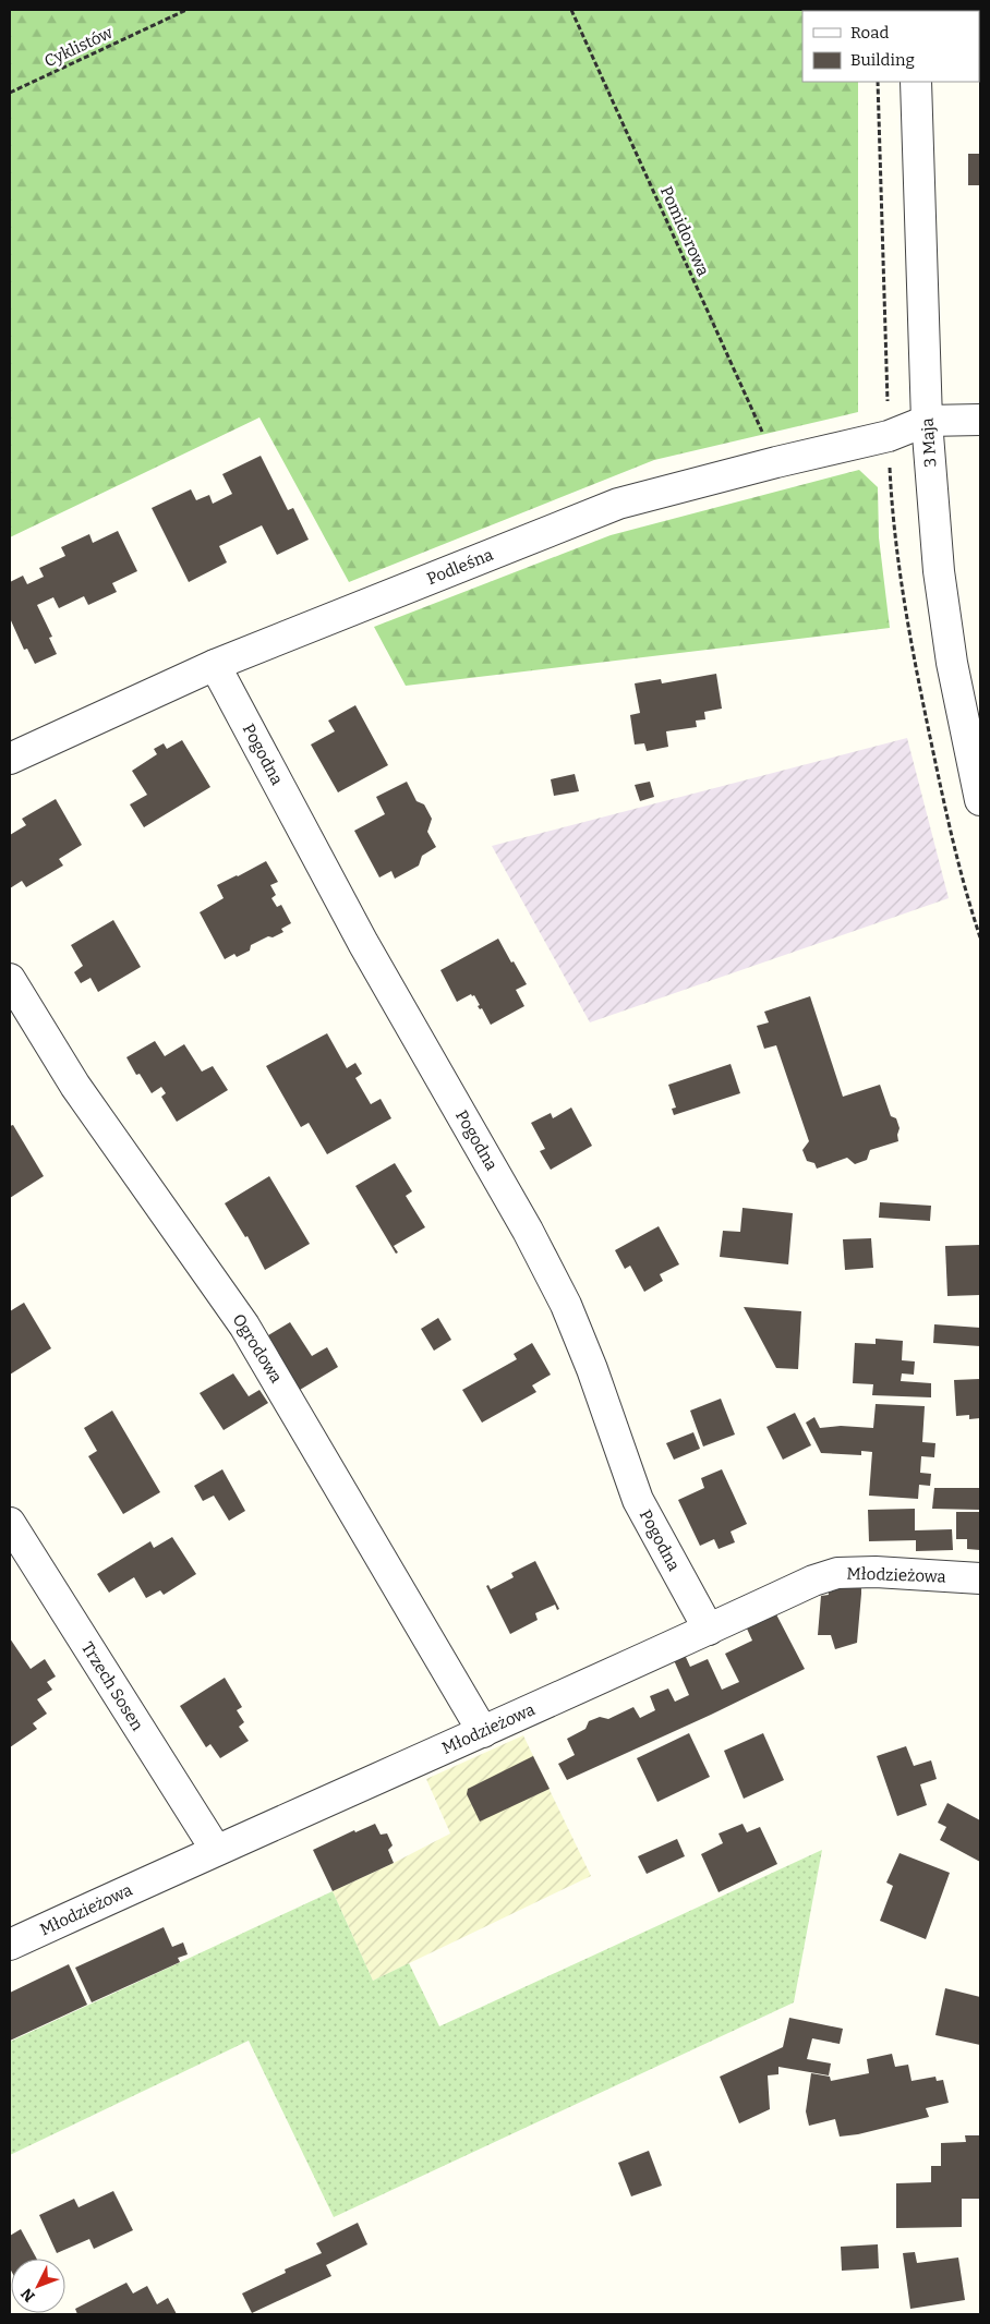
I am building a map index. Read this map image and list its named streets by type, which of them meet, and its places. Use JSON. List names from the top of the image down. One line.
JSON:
{"streets":{"street":["3 Maja","Podleśna","Pogodna","Ogrodowa","Młodzieżowa","Trzech Sosen"],"path":["Cyklistów","Pomidorowa"]},"crossings":[["Pomidorowa","Podleśna"],["3 Maja","Podleśna"],["Podleśna","Pogodna"],["Pogodna","Młodzieżowa"],["Ogrodowa","Młodzieżowa"],["Młodzieżowa","Trzech Sosen"]],"legend":["Road","Building"],"north":"bottom left"}
